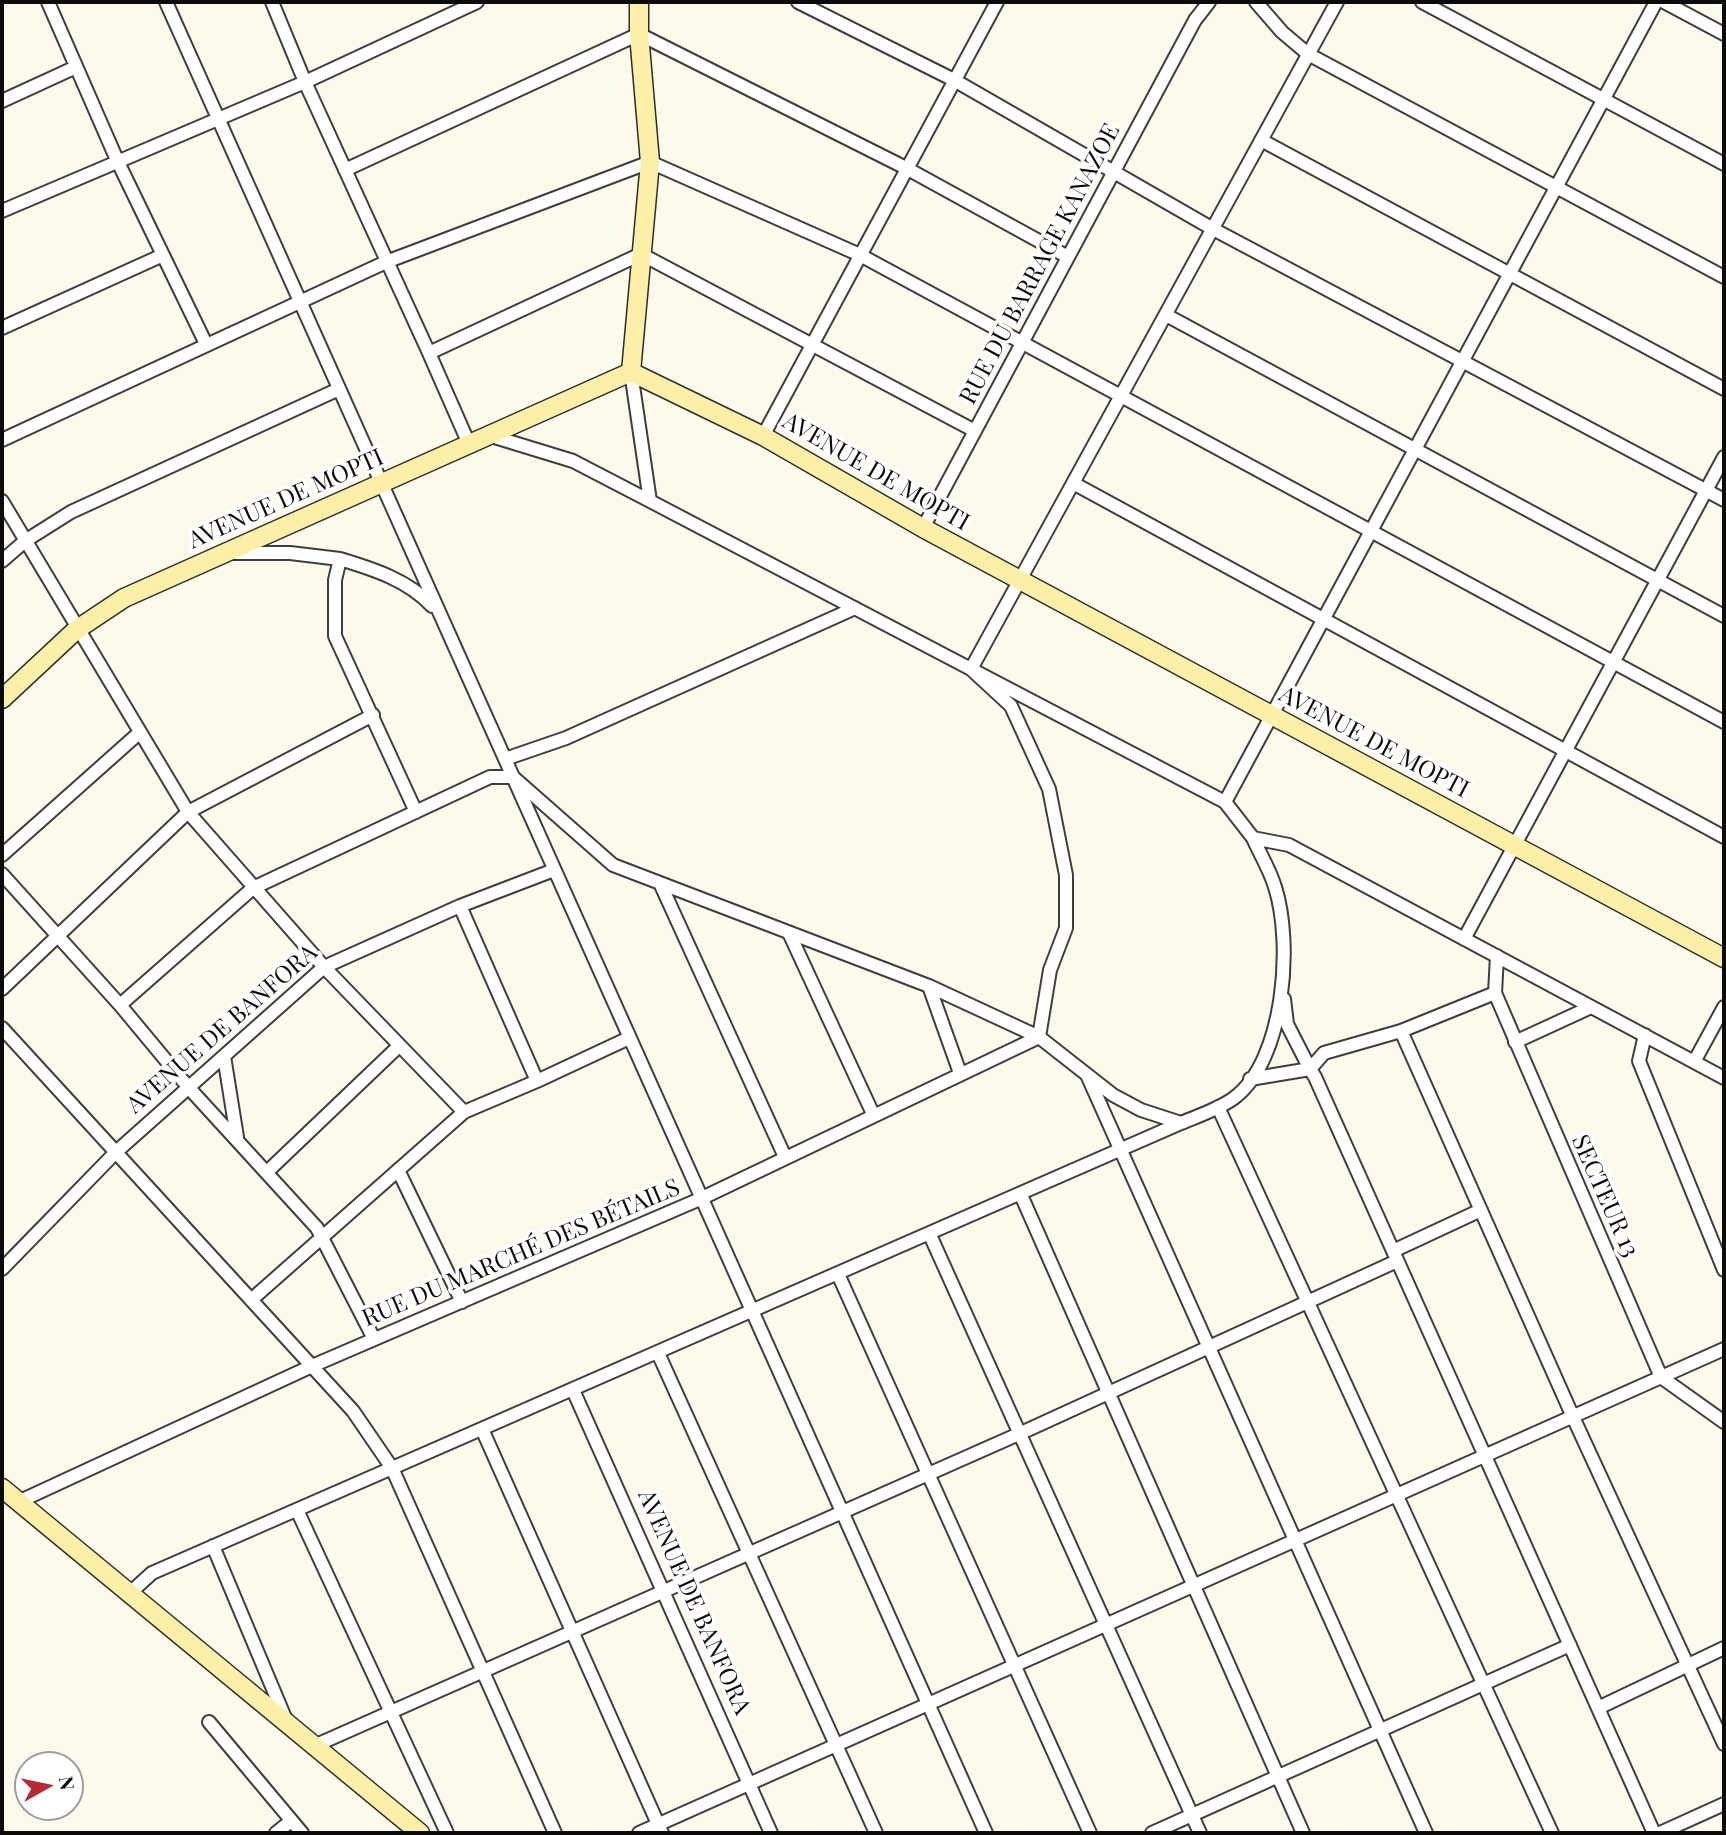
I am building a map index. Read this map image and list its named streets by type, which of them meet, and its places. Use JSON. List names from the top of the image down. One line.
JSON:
{"streets":{"street":["RUE DU BARRAGE KANAZOE","AVENUE DE MOPTI","AVENUE DE BANFORA","SECTEUR 13","RUE DU MARCHÉ DES BÉTAILS"]},"crossings":[["RUE DU BARRAGE KANAZOE","AVENUE DE MOPTI"]],"north":"right"}
